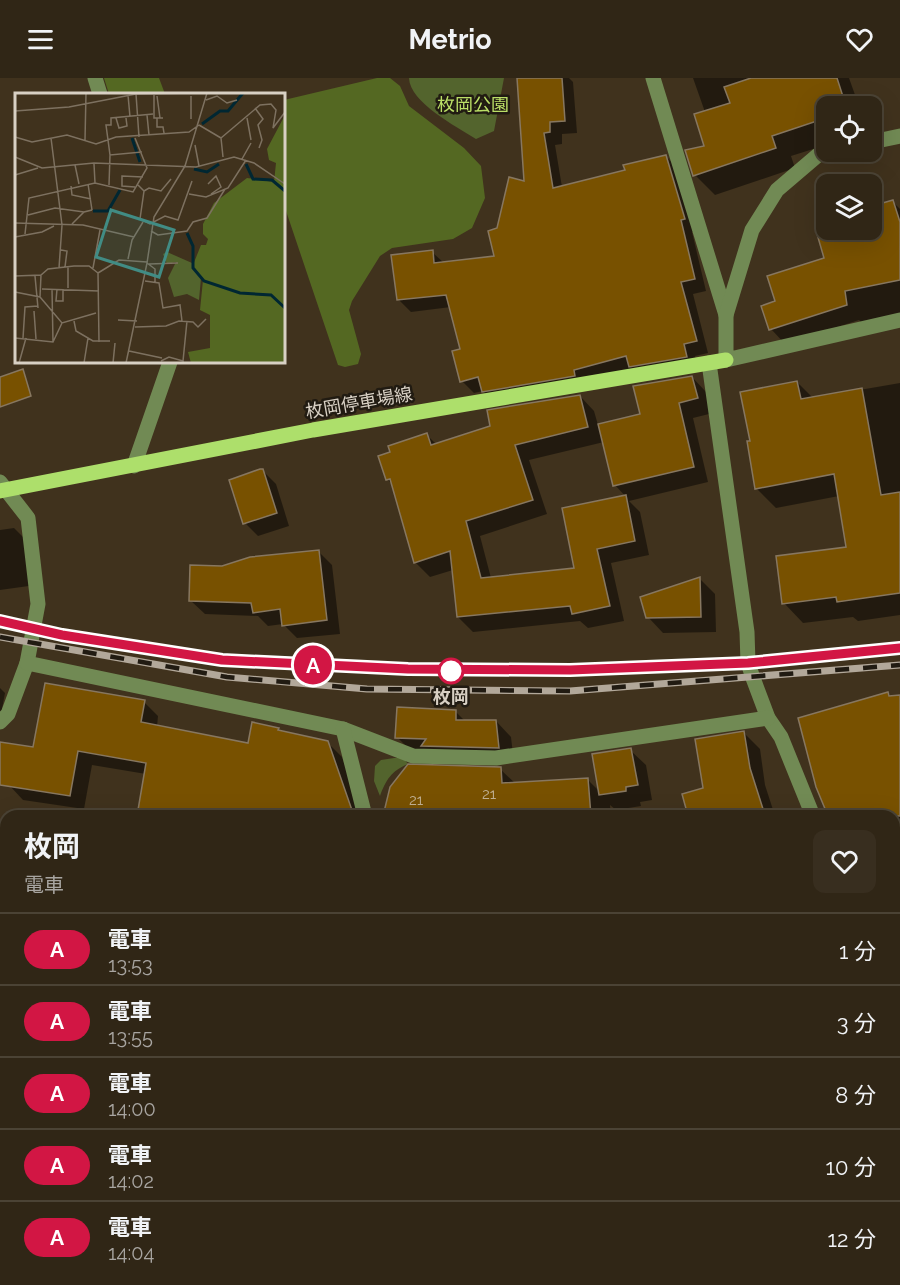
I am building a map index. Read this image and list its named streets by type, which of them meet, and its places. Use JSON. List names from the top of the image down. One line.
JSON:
{"streets":{"main road":["枚岡停車場線"]},"parks":["枚岡公園"],"places":["枚岡"],"house_numbers":["21","21"],"page":{"header":"Metrio","on_map":"A","heading":["枚岡","電車"],"list":[{"mark":"A","name":"電車","note":"13:53","value":"1 分"},{"mark":"A","name":"電車","note":"13:55","value":"3 分"},{"mark":"A","name":"電車","note":"14:00","value":"8 分"},{"mark":"A","name":"電車","note":"14:02","value":"10 分"},{"mark":"A","name":"電車","note":"14:04","value":"12 分"}]}}
